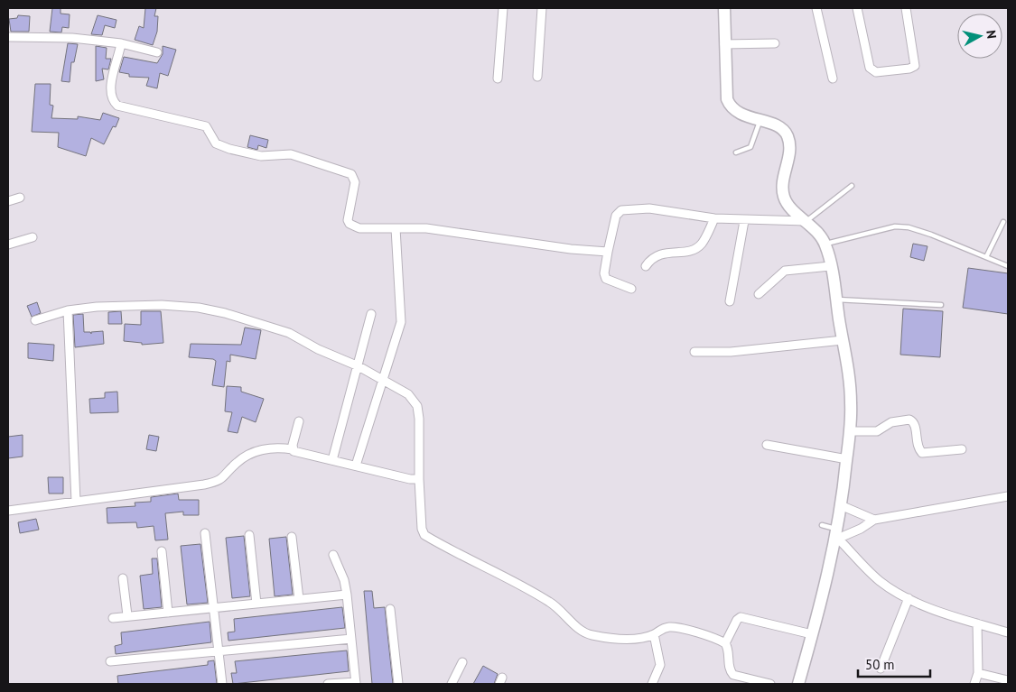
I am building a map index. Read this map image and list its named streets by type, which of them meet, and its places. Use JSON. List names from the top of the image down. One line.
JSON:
{"scale_bar":"50 m","north":"right"}
